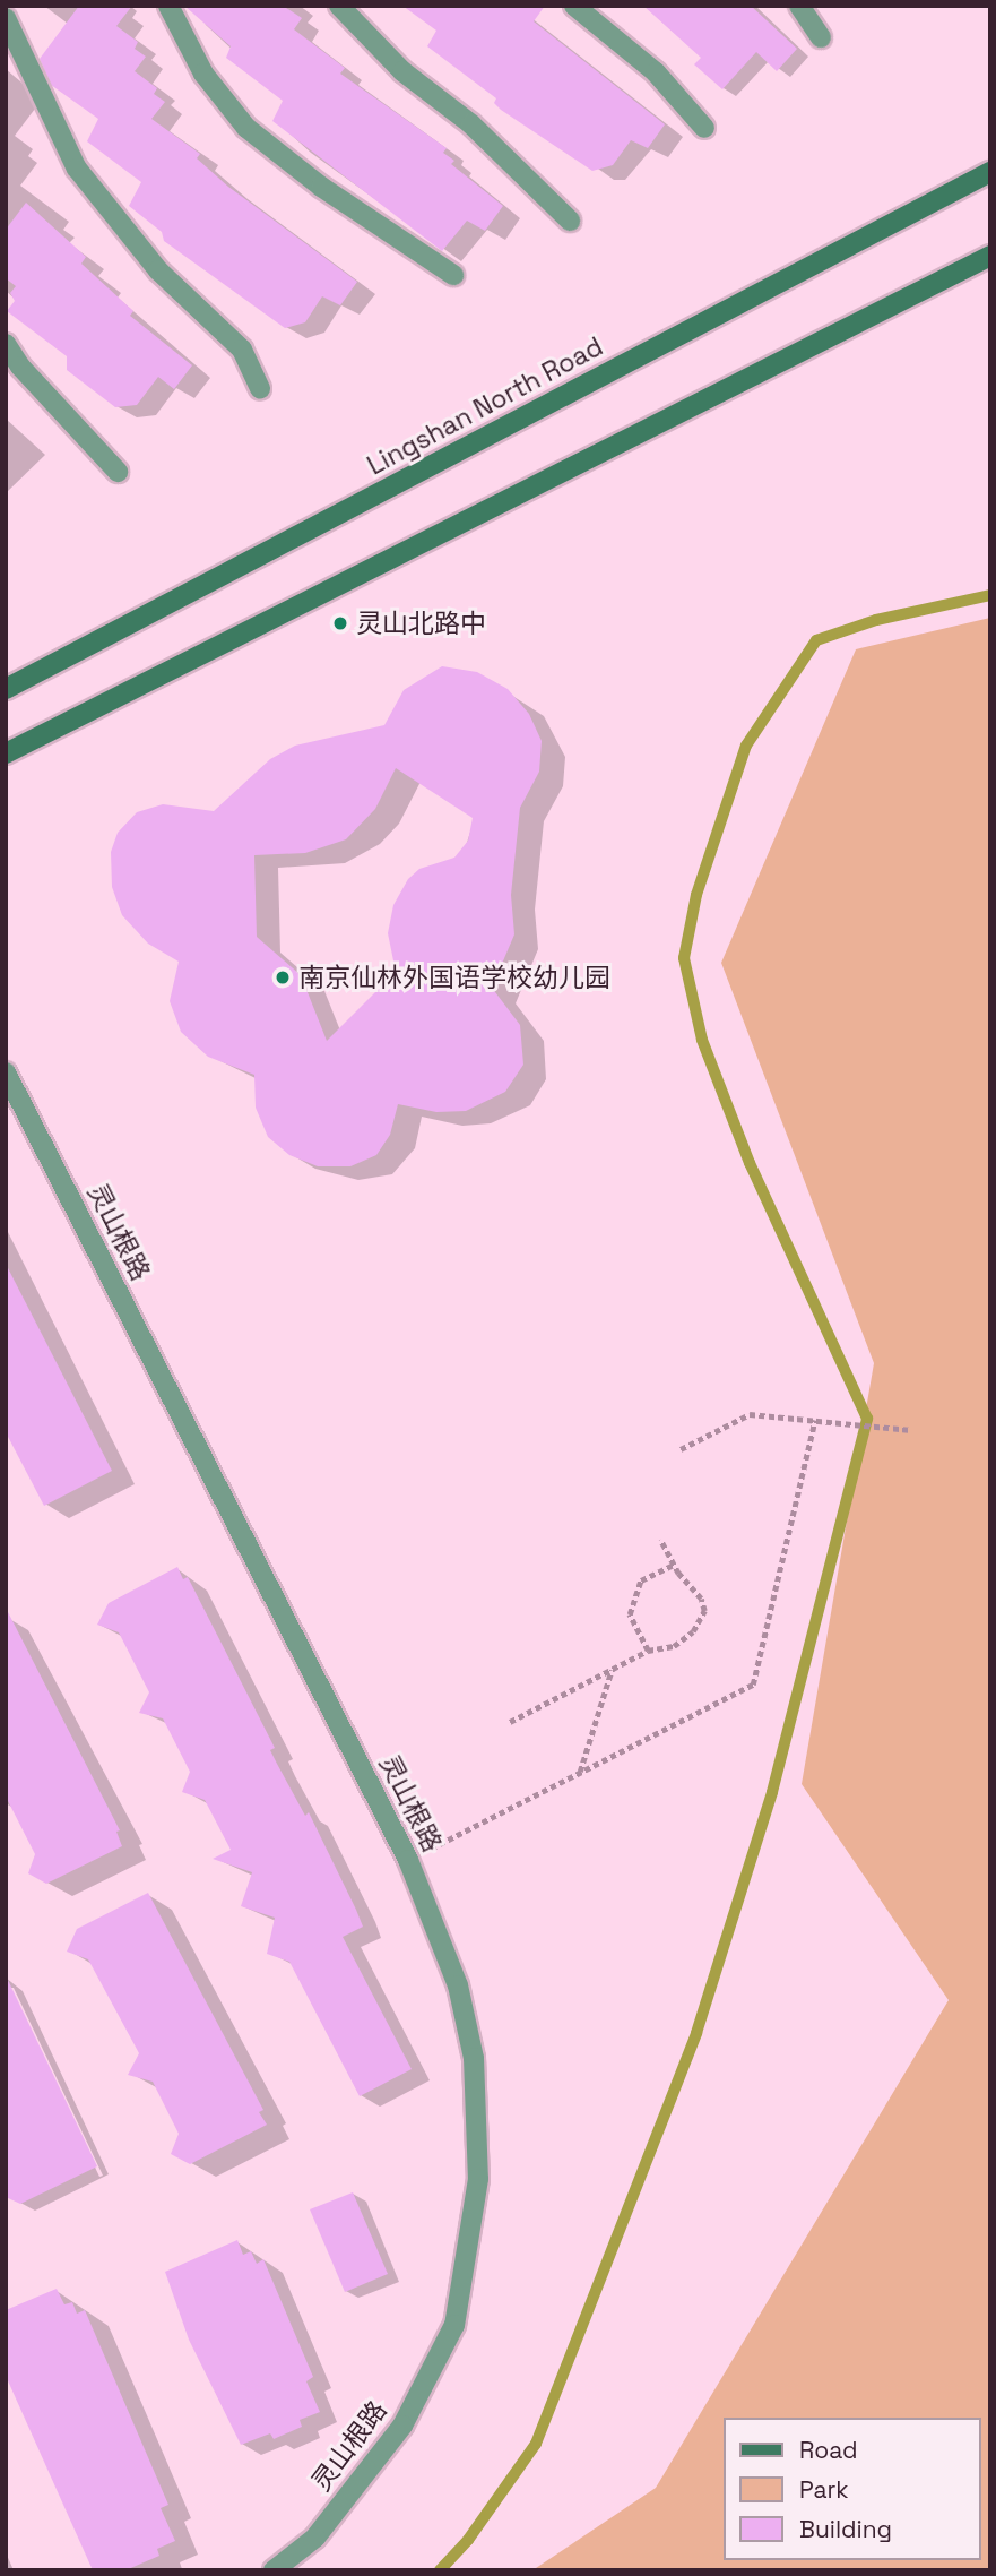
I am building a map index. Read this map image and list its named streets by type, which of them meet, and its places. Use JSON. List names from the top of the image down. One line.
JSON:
{"streets":{"main road":["Lingshan North Road"],"street":["灵山根路"]},"places":["灵山北路中","南京仙林外国语学校幼儿园"],"legend":["Road","Park","Building"]}
